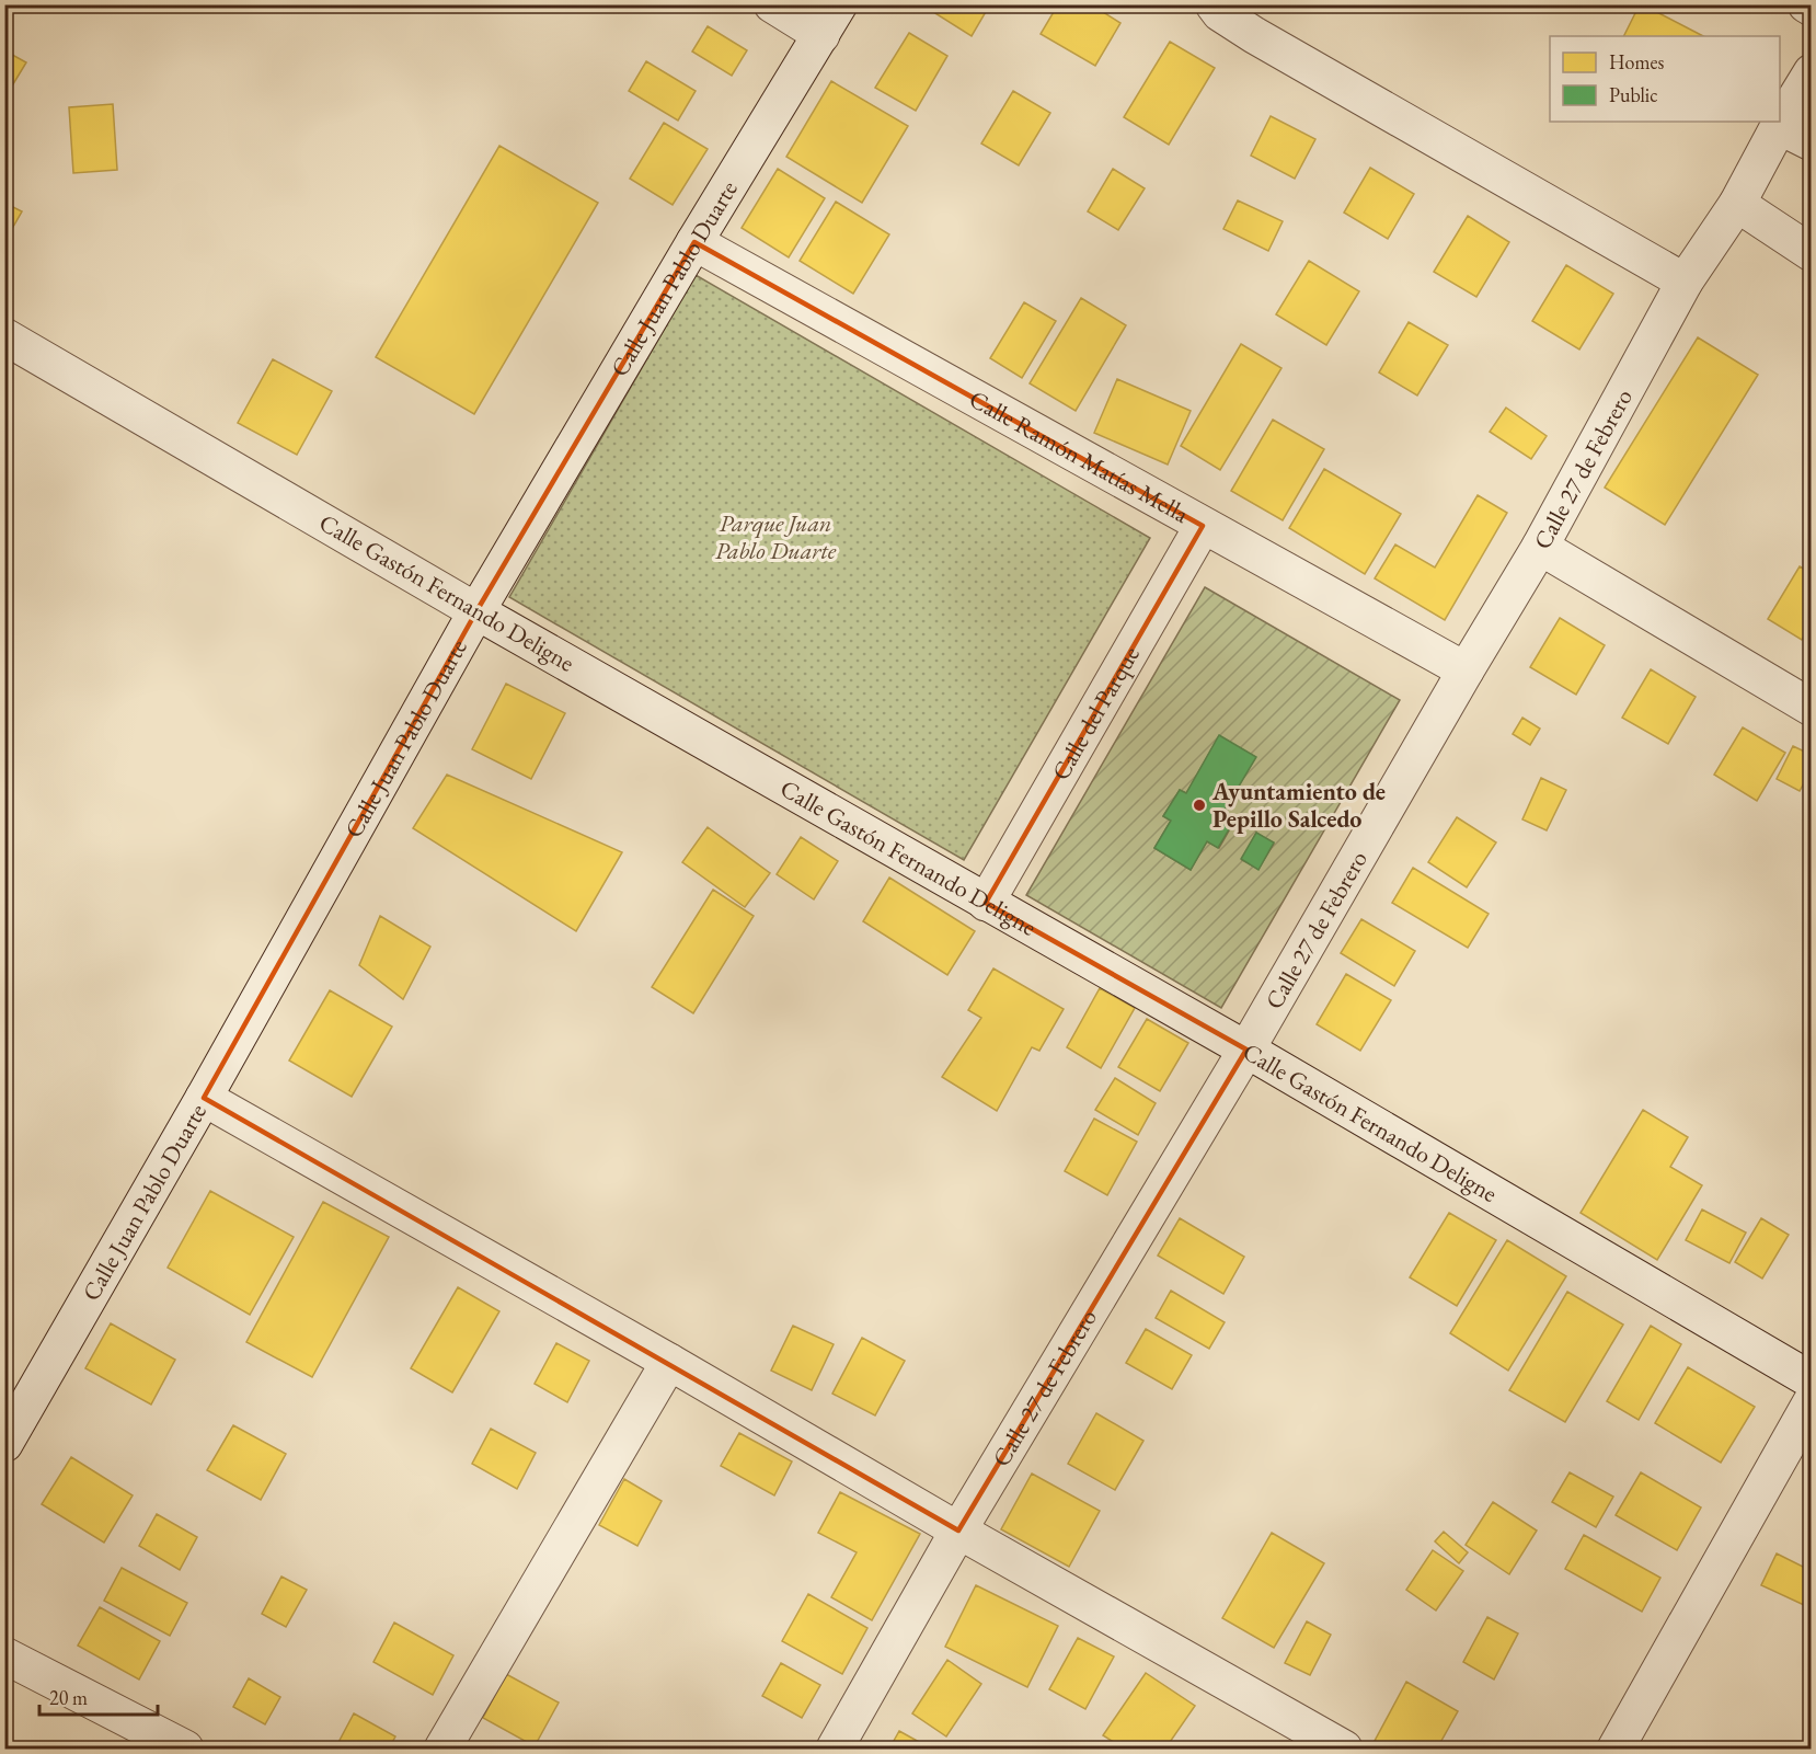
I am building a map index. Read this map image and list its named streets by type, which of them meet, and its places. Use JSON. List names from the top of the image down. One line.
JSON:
{"streets":{"street":["Calle Juan Pablo Duarte","Calle Ramón Matías Mella","Calle 27 de Febrero","Calle Gastón Fernando Deligne","Calle del Parque"]},"crossings":[["Calle Juan Pablo Duarte","Calle Ramón Matías Mella"],["Calle Juan Pablo Duarte","Calle Gastón Fernando Deligne"],["Calle Ramón Matías Mella","Calle 27 de Febrero"],["Calle Ramón Matías Mella","Calle del Parque"],["Calle 27 de Febrero","Calle Gastón Fernando Deligne"],["Calle Gastón Fernando Deligne","Calle del Parque"]],"parks":["Parque Juan Pablo Duarte"],"places":["Ayuntamiento de Pepillo Salcedo"],"legend":["Homes","Public"],"scale_bar":"20 m"}
